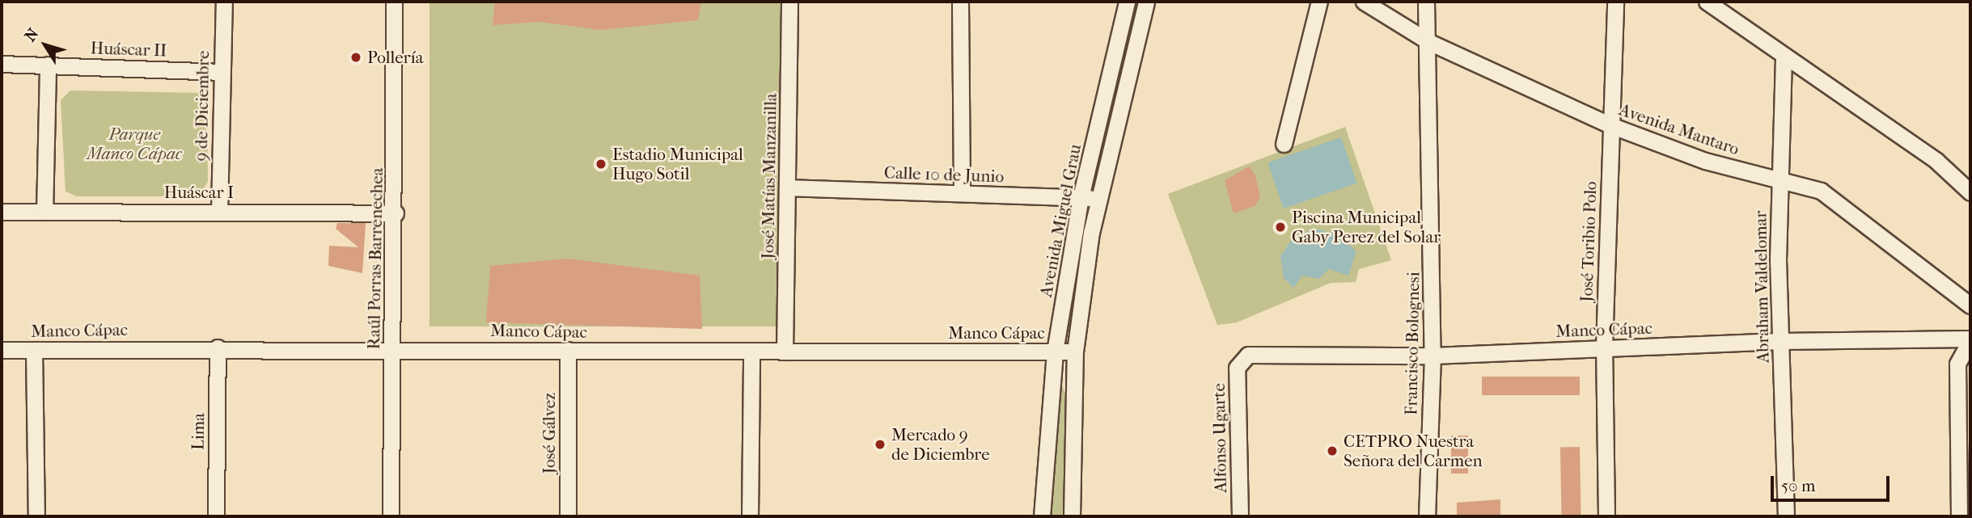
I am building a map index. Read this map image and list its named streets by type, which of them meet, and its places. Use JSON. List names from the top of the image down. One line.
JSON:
{"streets":{"street":["Huáscar II","9 de Diciembre","Avenida Mantaro","Calle 10 de Junio","José Matías Manzanilla","Huáscar I","Avenida Miguel Grau","José Toribio Polo","Raúl Porras Barrenechea","Abraham Valdelomar","Manco Cápac","Francisco Bolognesi","Lima","José Gálvez","Alfonso Ugarte"]},"crossings":[["Huáscar II","9 de Diciembre"],["9 de Diciembre","Huáscar I"],["Avenida Mantaro","José Toribio Polo"],["Avenida Mantaro","Abraham Valdelomar"],["Avenida Mantaro","Francisco Bolognesi"],["Calle 10 de Junio","José Matías Manzanilla"],["Calle 10 de Junio","Avenida Miguel Grau"],["José Matías Manzanilla","Manco Cápac"],["Huáscar I","Raúl Porras Barrenechea"],["Avenida Miguel Grau","Manco Cápac"],["José Toribio Polo","Manco Cápac"],["Raúl Porras Barrenechea","Manco Cápac"],["Abraham Valdelomar","Manco Cápac"],["Manco Cápac","Francisco Bolognesi"],["Manco Cápac","Lima"],["Manco Cápac","José Gálvez"],["Manco Cápac","Alfonso Ugarte"]],"parks":["Parque Manco Cápac"],"places":["Pollería","Estadio Municipal Hugo Sotil","Piscina Municipal Gaby Perez del Solar","Mercado 9 de Diciembre","CETPRO Nuestra Señora del Carmen"],"scale_bar":"50 m","north":"top left"}
